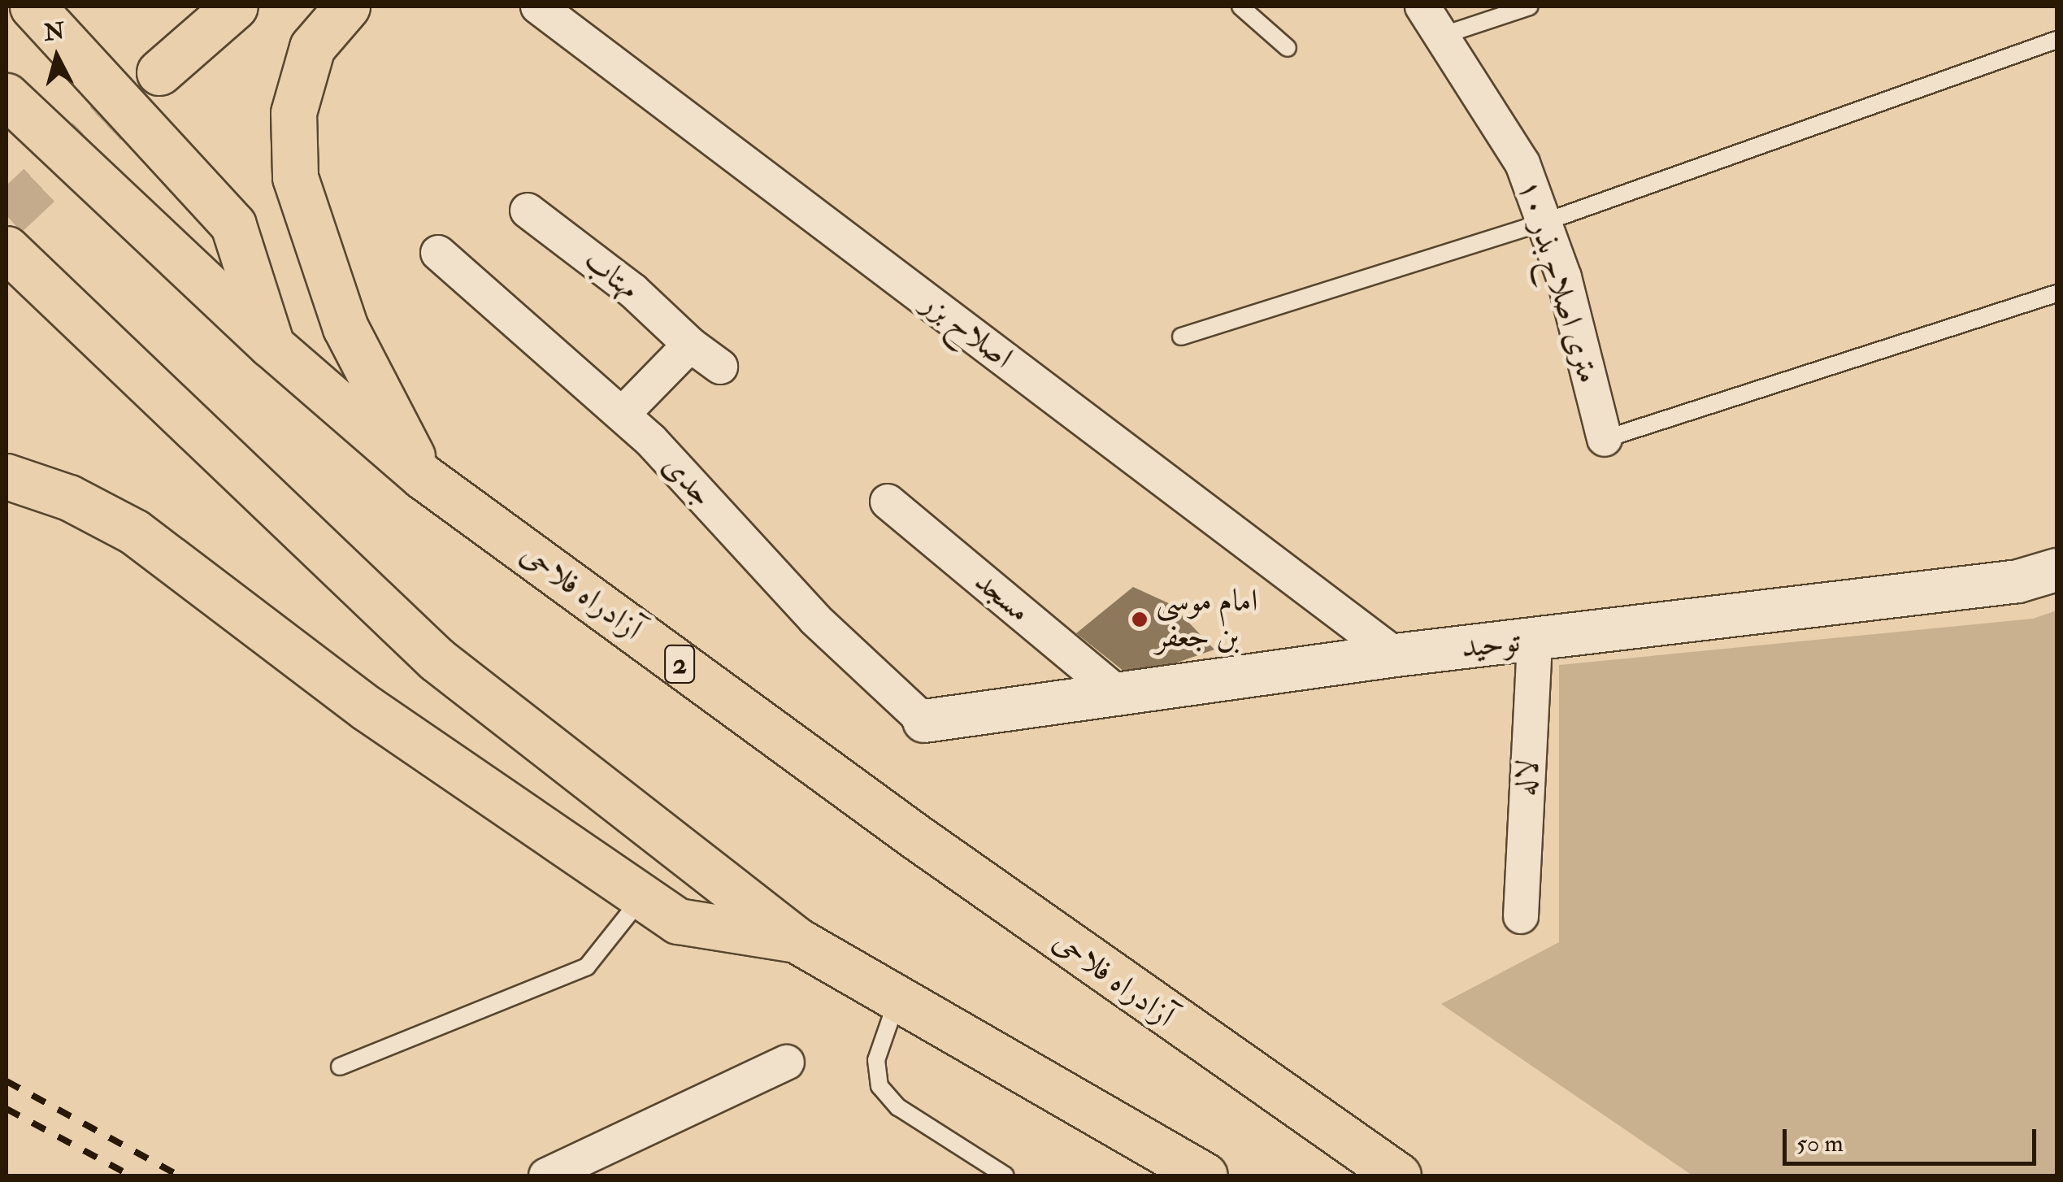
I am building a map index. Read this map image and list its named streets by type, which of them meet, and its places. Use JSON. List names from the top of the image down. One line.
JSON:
{"streets":{"main road":["آزادراه فلاحی","2"],"street":["مهتاب","۱۰ متری اصلاح بذر","اصلاح بزر","جدی","مسجد","توحید","لاله"]},"crossings":[["اصلاح بزر","توحید"],["جدی","توحید"],["مسجد","توحید"],["توحید","لاله"]],"places":["امام موسی بن جعفر"],"scale_bar":"50 m","north":"top"}
